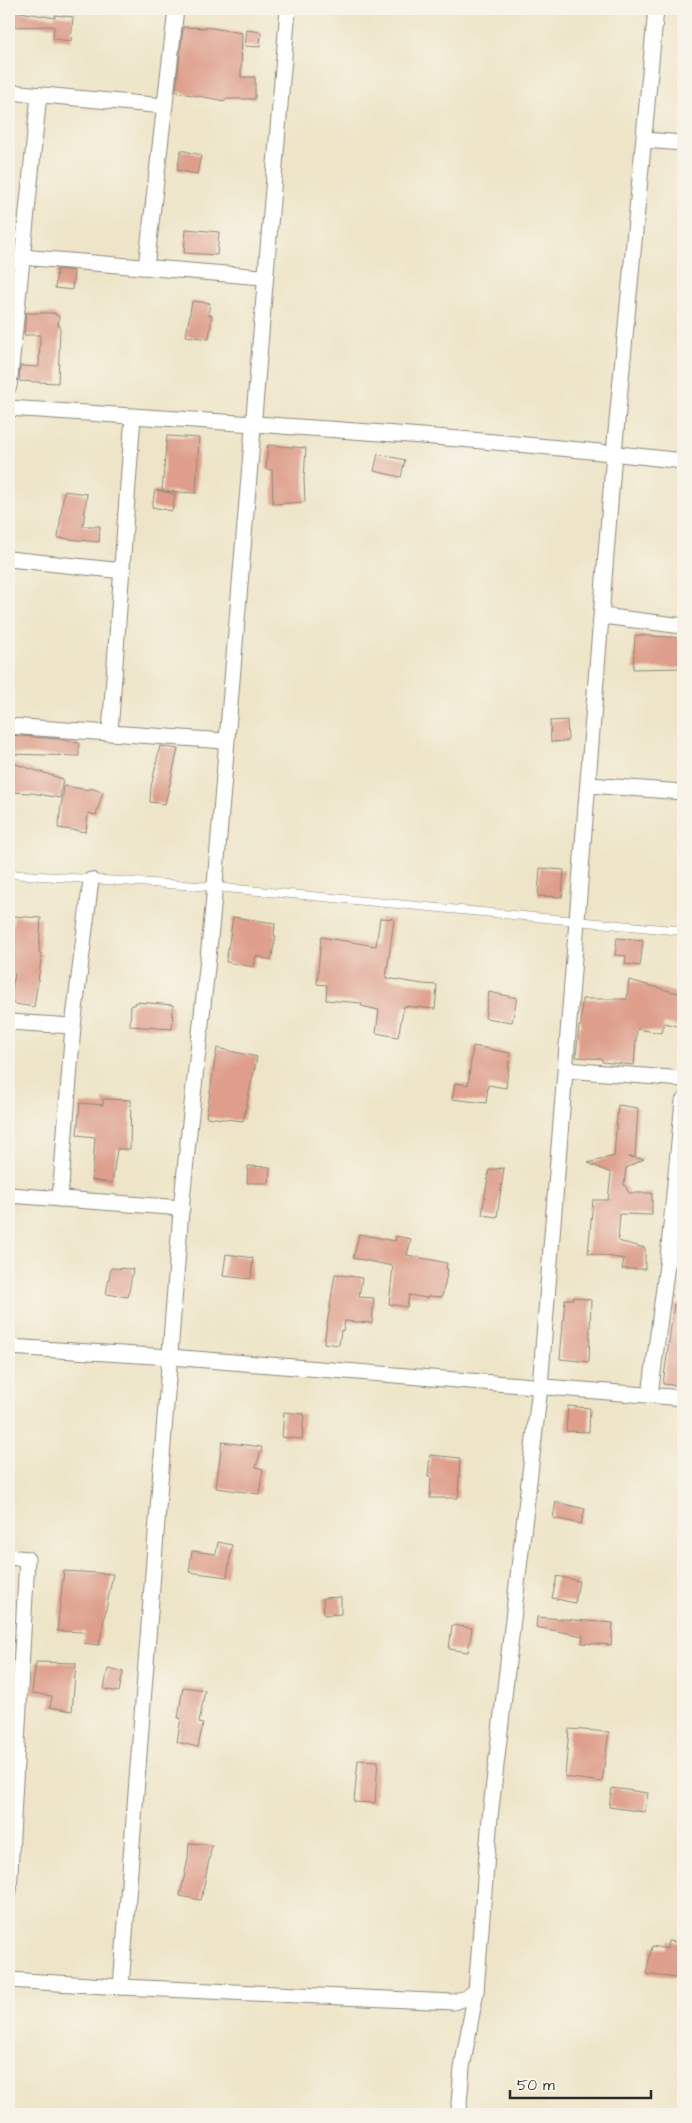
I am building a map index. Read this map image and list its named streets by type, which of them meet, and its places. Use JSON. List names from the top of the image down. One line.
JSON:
{"scale_bar":"50 m"}
